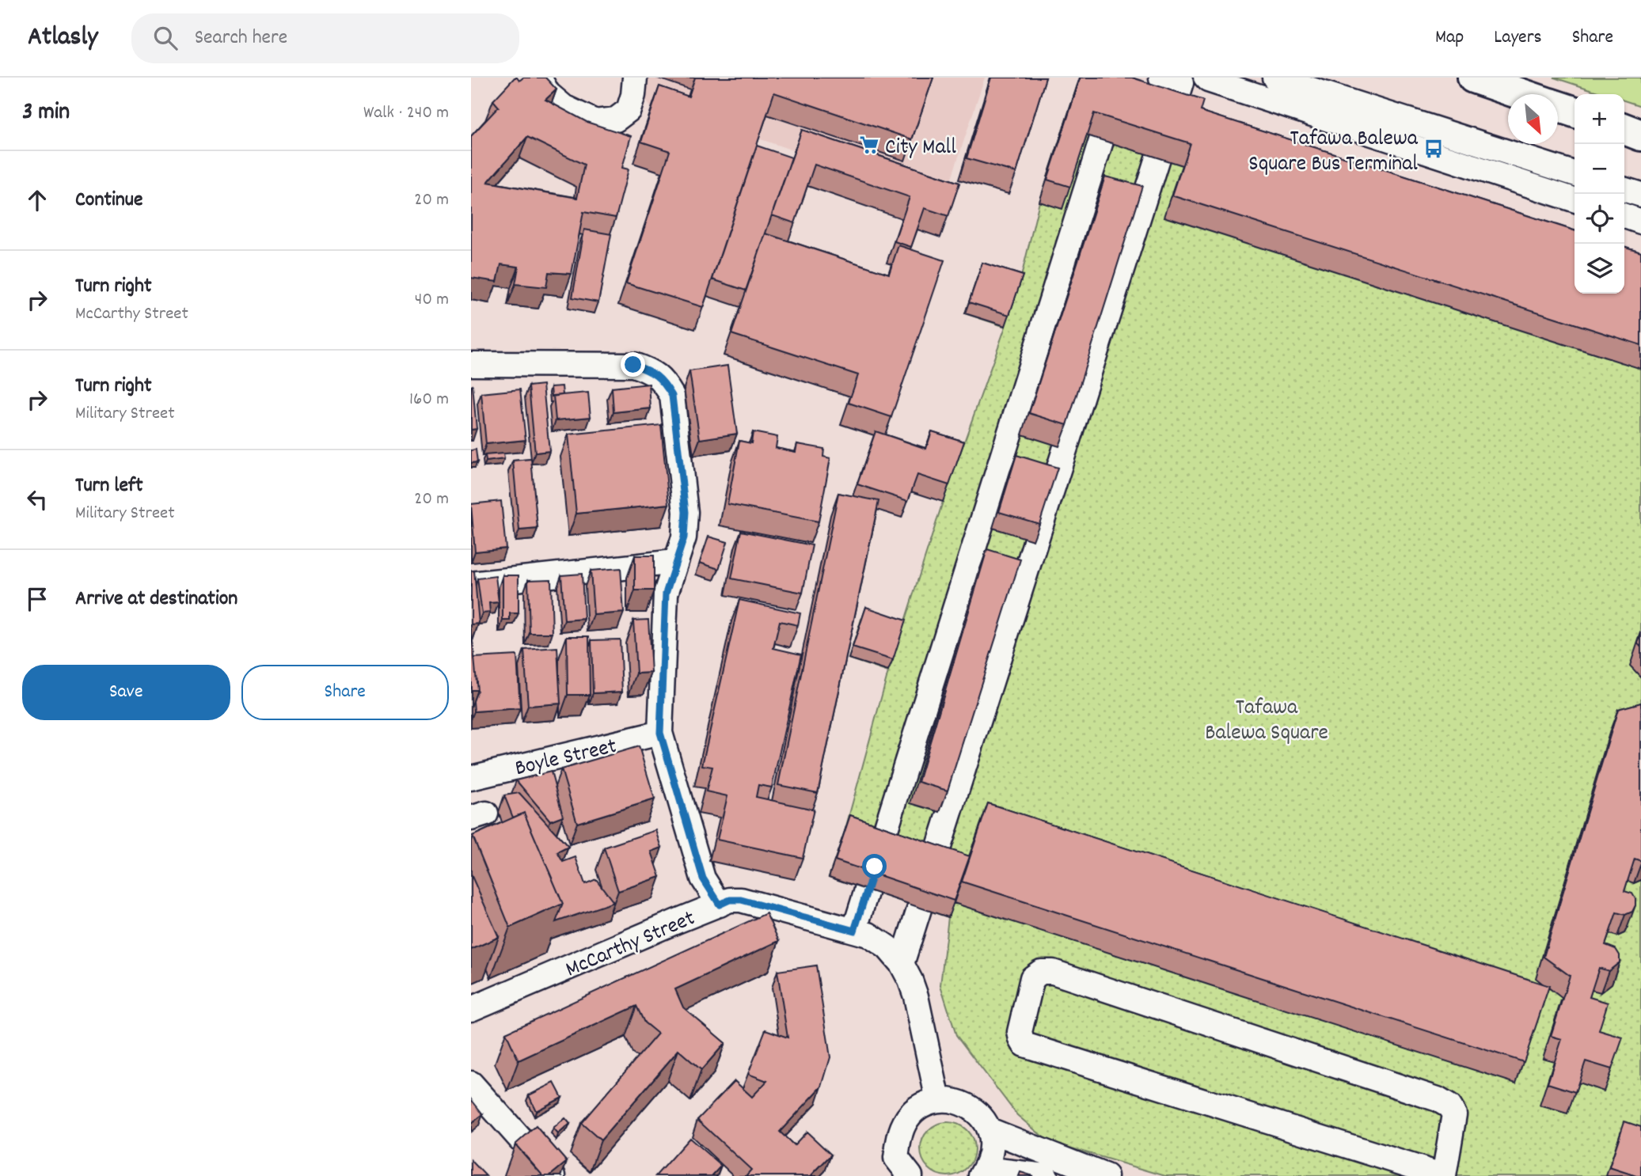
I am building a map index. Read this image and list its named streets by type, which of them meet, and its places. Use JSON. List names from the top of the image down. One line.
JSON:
{"streets":{"street":["Boyle Street","McCarthy Street"]},"parks":["Tafawa Balewa Square"],"places":{"supermarket":["City Mall"],"bus stop":["Tafawa Balewa Square Bus Terminal"]},"north":"bottom right","page":{"header":"Atlasly","search":"Search here","nav":["Map","Layers","Share"],"heading":["3 min","Walk · 240 m"],"map_buttons":["+","−"],"list":[["Continue","20 m"],["Turn right","McCarthy Street","40 m"],["Turn right","Military Street","160 m"],["Turn left","Military Street","20 m"],"Arrive at destination"],"buttons":["Save","Share"]}}
